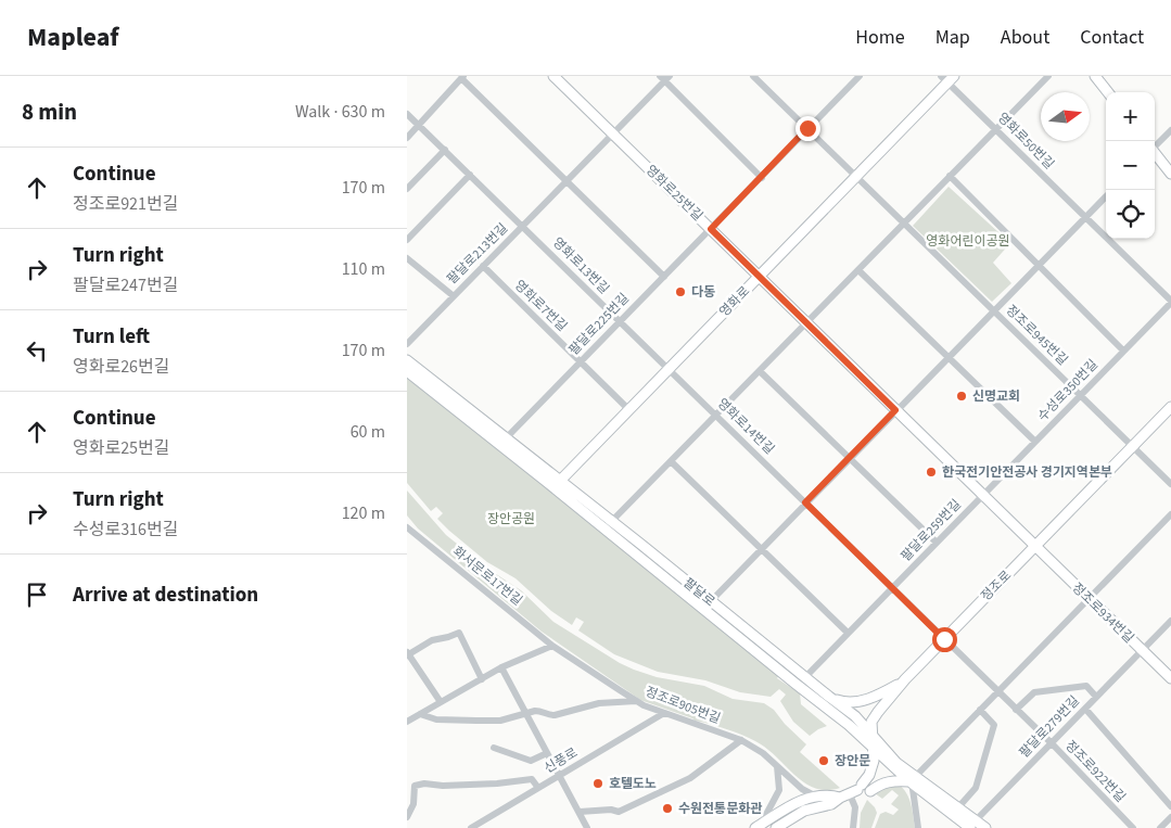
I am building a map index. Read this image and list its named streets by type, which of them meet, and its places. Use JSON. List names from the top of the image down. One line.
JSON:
{"streets":{"street":["영화로50번길","영화로25번길","팔달로213번길","영화로13번길","영화로","영화로7번길","팔달로225번길","정조로945번길","수성로350번길","영화로14번길","팔달로259번길","화서문로17번길","정조로","팔달로","정조로934번길","정조로905번길","팔달로279번길","신풍로","정조로922번길"]},"crossings":[["영화로50번길","영화로"],["영화로50번길","수성로350번길"],["영화로25번길","팔달로213번길"],["영화로25번길","영화로"],["영화로25번길","팔달로225번길"],["영화로25번길","정조로934번길"],["팔달로213번길","영화로13번길"],["팔달로213번길","영화로7번길"],["영화로13번길","영화로"],["영화로13번길","팔달로225번길"],["영화로13번길","영화로14번길"],["영화로","영화로7번길"],["영화로","정조로945번길"],["영화로","영화로14번길"],["영화로","팔달로"],["영화로7번길","팔달로225번길"],["팔달로225번길","정조로945번길"],["팔달로225번길","팔달로"],["정조로945번길","수성로350번길"],["정조로945번길","정조로"],["수성로350번길","팔달로259번길"],["수성로350번길","정조로934번길"],["영화로14번길","팔달로259번길"],["영화로14번길","정조로922번길"],["팔달로259번길","팔달로"],["팔달로259번길","정조로934번길"],["팔달로259번길","정조로922번길"],["화서문로17번길","정조로905번길"],["정조로","팔달로"],["정조로","정조로934번길"],["정조로","정조로922번길"],["팔달로","팔달로279번길"],["정조로934번길","팔달로279번길"],["정조로905번길","신풍로"],["팔달로279번길","정조로922번길"]],"parks":["영화어린이공원","장안공원"],"places":["다동","신명교회","한국전기안전공사 경기지역본부","장안문","호텔도노","수원전통문화관"],"north":"right","page":{"header":"Mapleaf","nav":["Home","Map","About","Contact"],"heading":["8 min","Walk · 630 m"],"map_buttons":["+","−"],"list":[["Continue","정조로921번길","170 m"],["Turn right","팔달로247번길","110 m"],["Turn left","영화로26번길","170 m"],["Continue","영화로25번길","60 m"],["Turn right","수성로316번길","120 m"],"Arrive at destination"]}}
